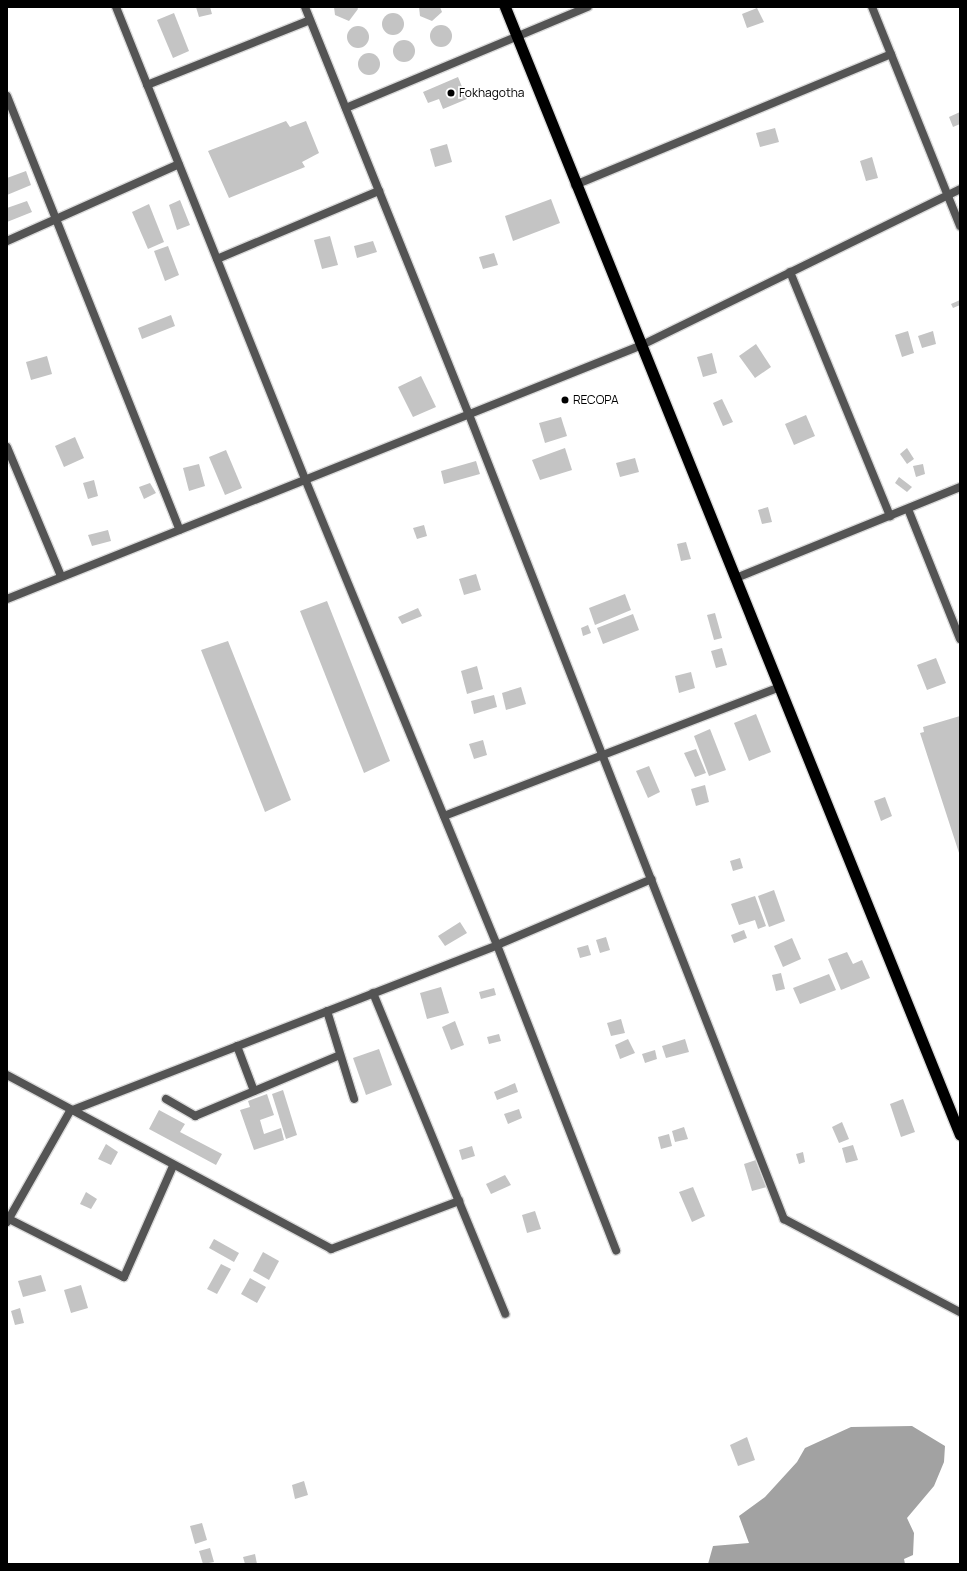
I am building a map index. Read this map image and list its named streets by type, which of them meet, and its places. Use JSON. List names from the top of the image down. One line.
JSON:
{"places":["Fokhagotha","RECOPA"]}
